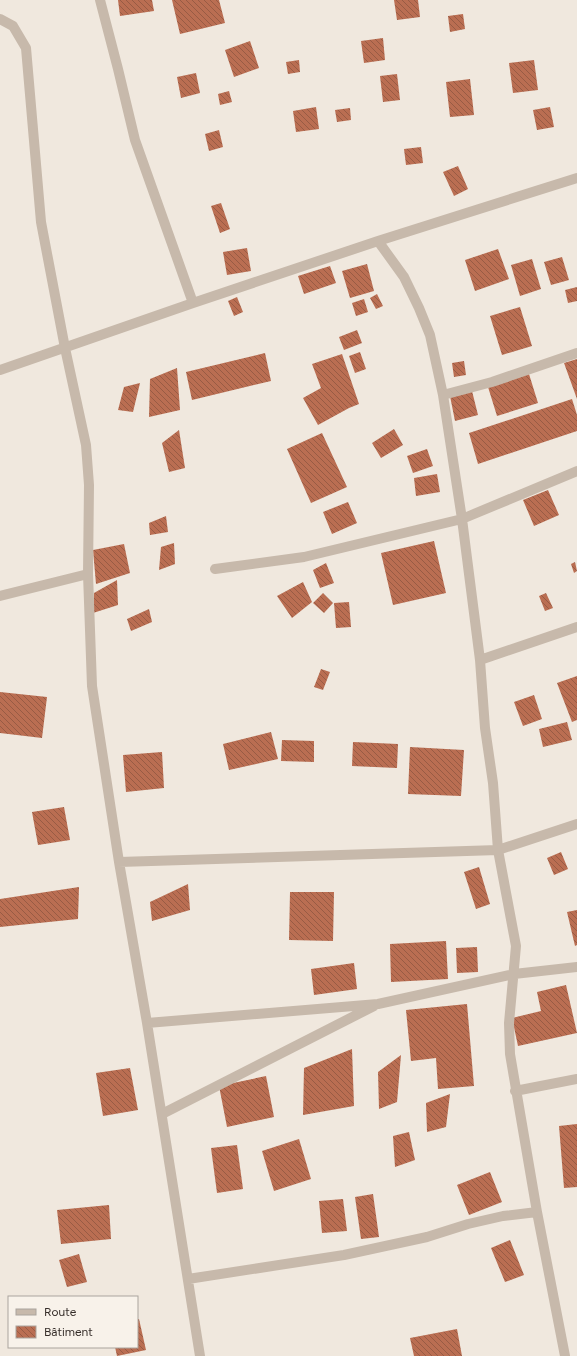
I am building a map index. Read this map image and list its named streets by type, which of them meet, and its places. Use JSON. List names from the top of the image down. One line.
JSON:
{"legend":["Route","Bâtiment"]}
